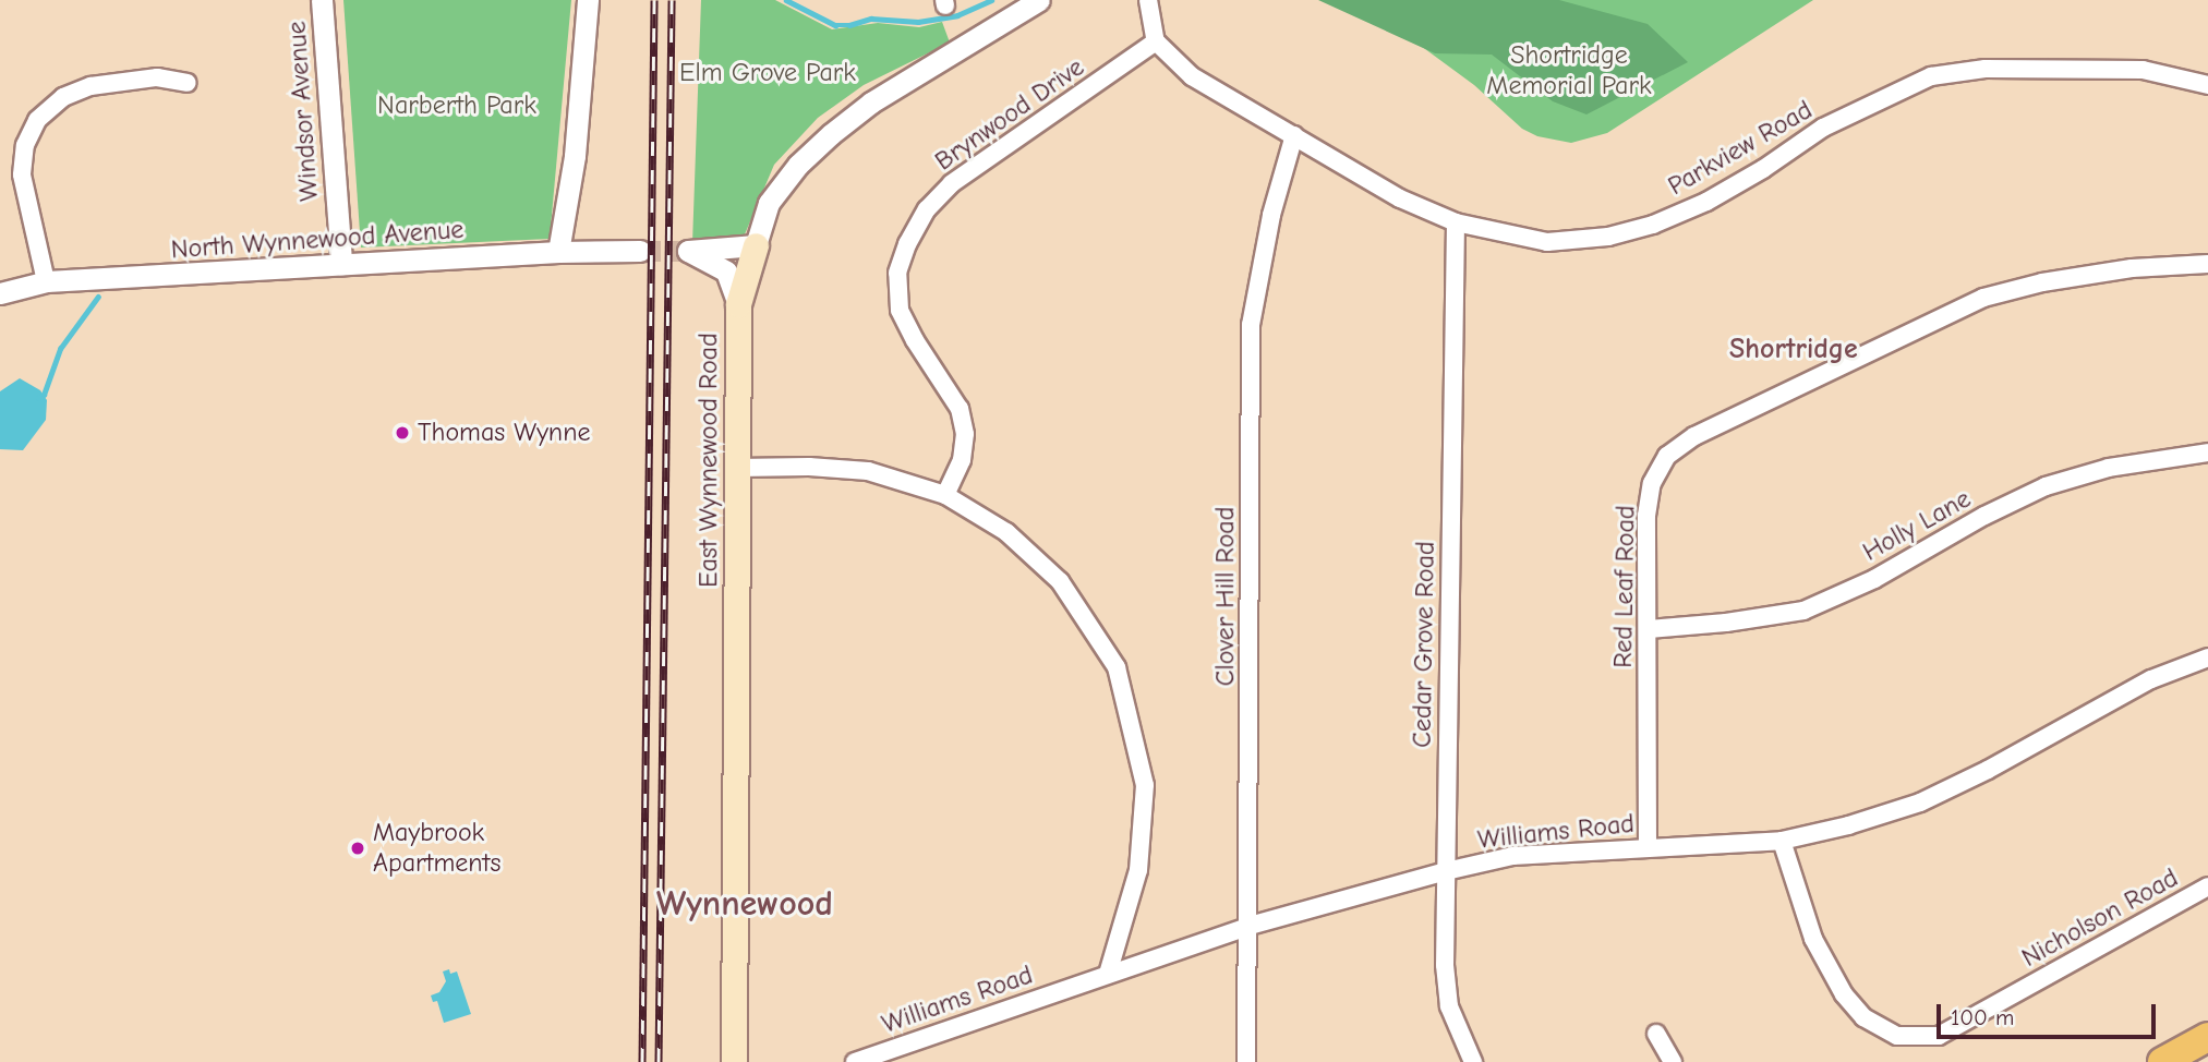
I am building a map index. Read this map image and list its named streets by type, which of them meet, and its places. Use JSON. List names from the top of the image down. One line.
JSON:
{"streets":{"main road":["East Wynnewood Road"],"street":["Windsor Avenue","Brynwood Drive","Parkview Road","North Wynnewood Avenue","Holly Lane","Red Leaf Road","Clover Hill Road","Cedar Grove Road","Williams Road","Nicholson Road"]},"crossings":[["Windsor Avenue","North Wynnewood Avenue"],["Brynwood Drive","Parkview Road"],["Parkview Road","Clover Hill Road"],["Parkview Road","Cedar Grove Road"],["Holly Lane","Red Leaf Road"],["Red Leaf Road","Williams Road"],["Clover Hill Road","Williams Road"],["Cedar Grove Road","Williams Road"],["Williams Road","Nicholson Road"]],"districts":["Shortridge","Wynnewood"],"parks":["Shortridge Memorial Park","Elm Grove Park","Narberth Park"],"places":["Thomas Wynne","Maybrook Apartments"],"scale_bar":"100 m"}
